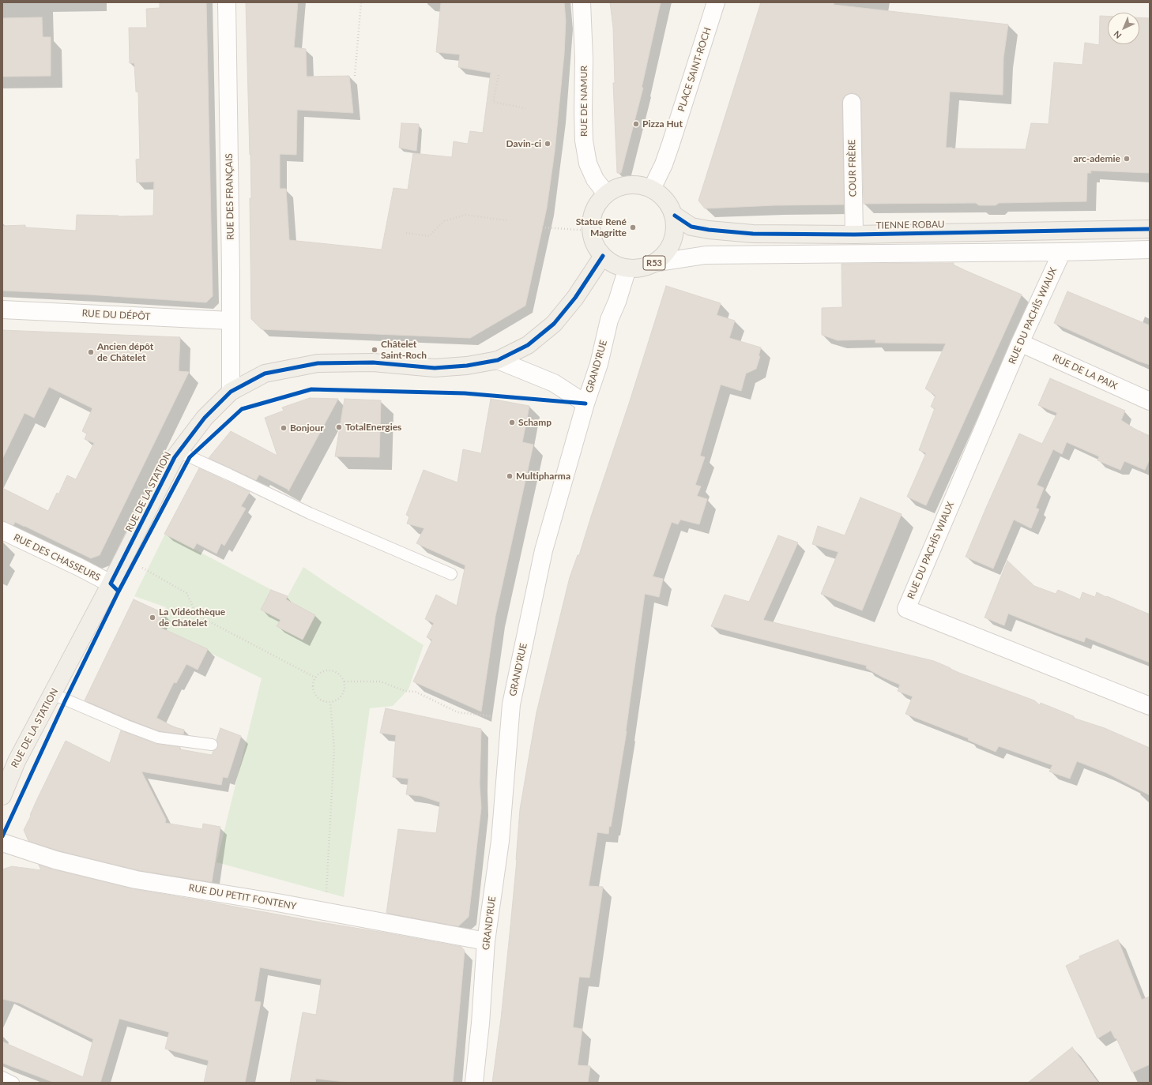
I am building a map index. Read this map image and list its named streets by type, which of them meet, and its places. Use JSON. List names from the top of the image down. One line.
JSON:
{"streets":{"main road":["TIENNE ROBAU","R53","RUE DE LA STATION"],"street":["PLACE SAINT-ROCH","RUE DE NAMUR","COUR FRÈRE","RUE DES FRANÇAIS","RUE DU DÉPÔT","RUE DU PACHÎS WIAUX","GRAND'RUE","RUE DE LA PAIX","RUE DES CHASSEURS","RUE DU PETIT FONTENY"]},"crossings":[["PLACE SAINT-ROCH","RUE DE NAMUR"],["PLACE SAINT-ROCH","TIENNE ROBAU"],["PLACE SAINT-ROCH","R53"],["PLACE SAINT-ROCH","GRAND'RUE"],["PLACE SAINT-ROCH","RUE DE LA STATION"],["RUE DE NAMUR","TIENNE ROBAU"],["RUE DE NAMUR","R53"],["RUE DE NAMUR","GRAND'RUE"],["RUE DE NAMUR","RUE DE LA STATION"],["COUR FRÈRE","TIENNE ROBAU"],["RUE DES FRANÇAIS","RUE DU DÉPÔT"],["RUE DES FRANÇAIS","RUE DE LA STATION"],["TIENNE ROBAU","R53"],["TIENNE ROBAU","GRAND'RUE"],["TIENNE ROBAU","RUE DE LA STATION"],["R53","GRAND'RUE"],["R53","RUE DE LA STATION"],["RUE DU PACHÎS WIAUX","RUE DE LA PAIX"],["GRAND'RUE","RUE DE LA STATION"],["GRAND'RUE","RUE DU PETIT FONTENY"],["RUE DE LA STATION","RUE DES CHASSEURS"]],"places":["Pizza Hut","Davin-ci","arc-ademie","Statue René Magritte","Châtelet Saint-Roch","Ancien dépôt de Châtelet","Schamp","TotalEnergies","Bonjour","Multipharma","La Vidéothèque de Châtelet"],"north":"bottom left"}
